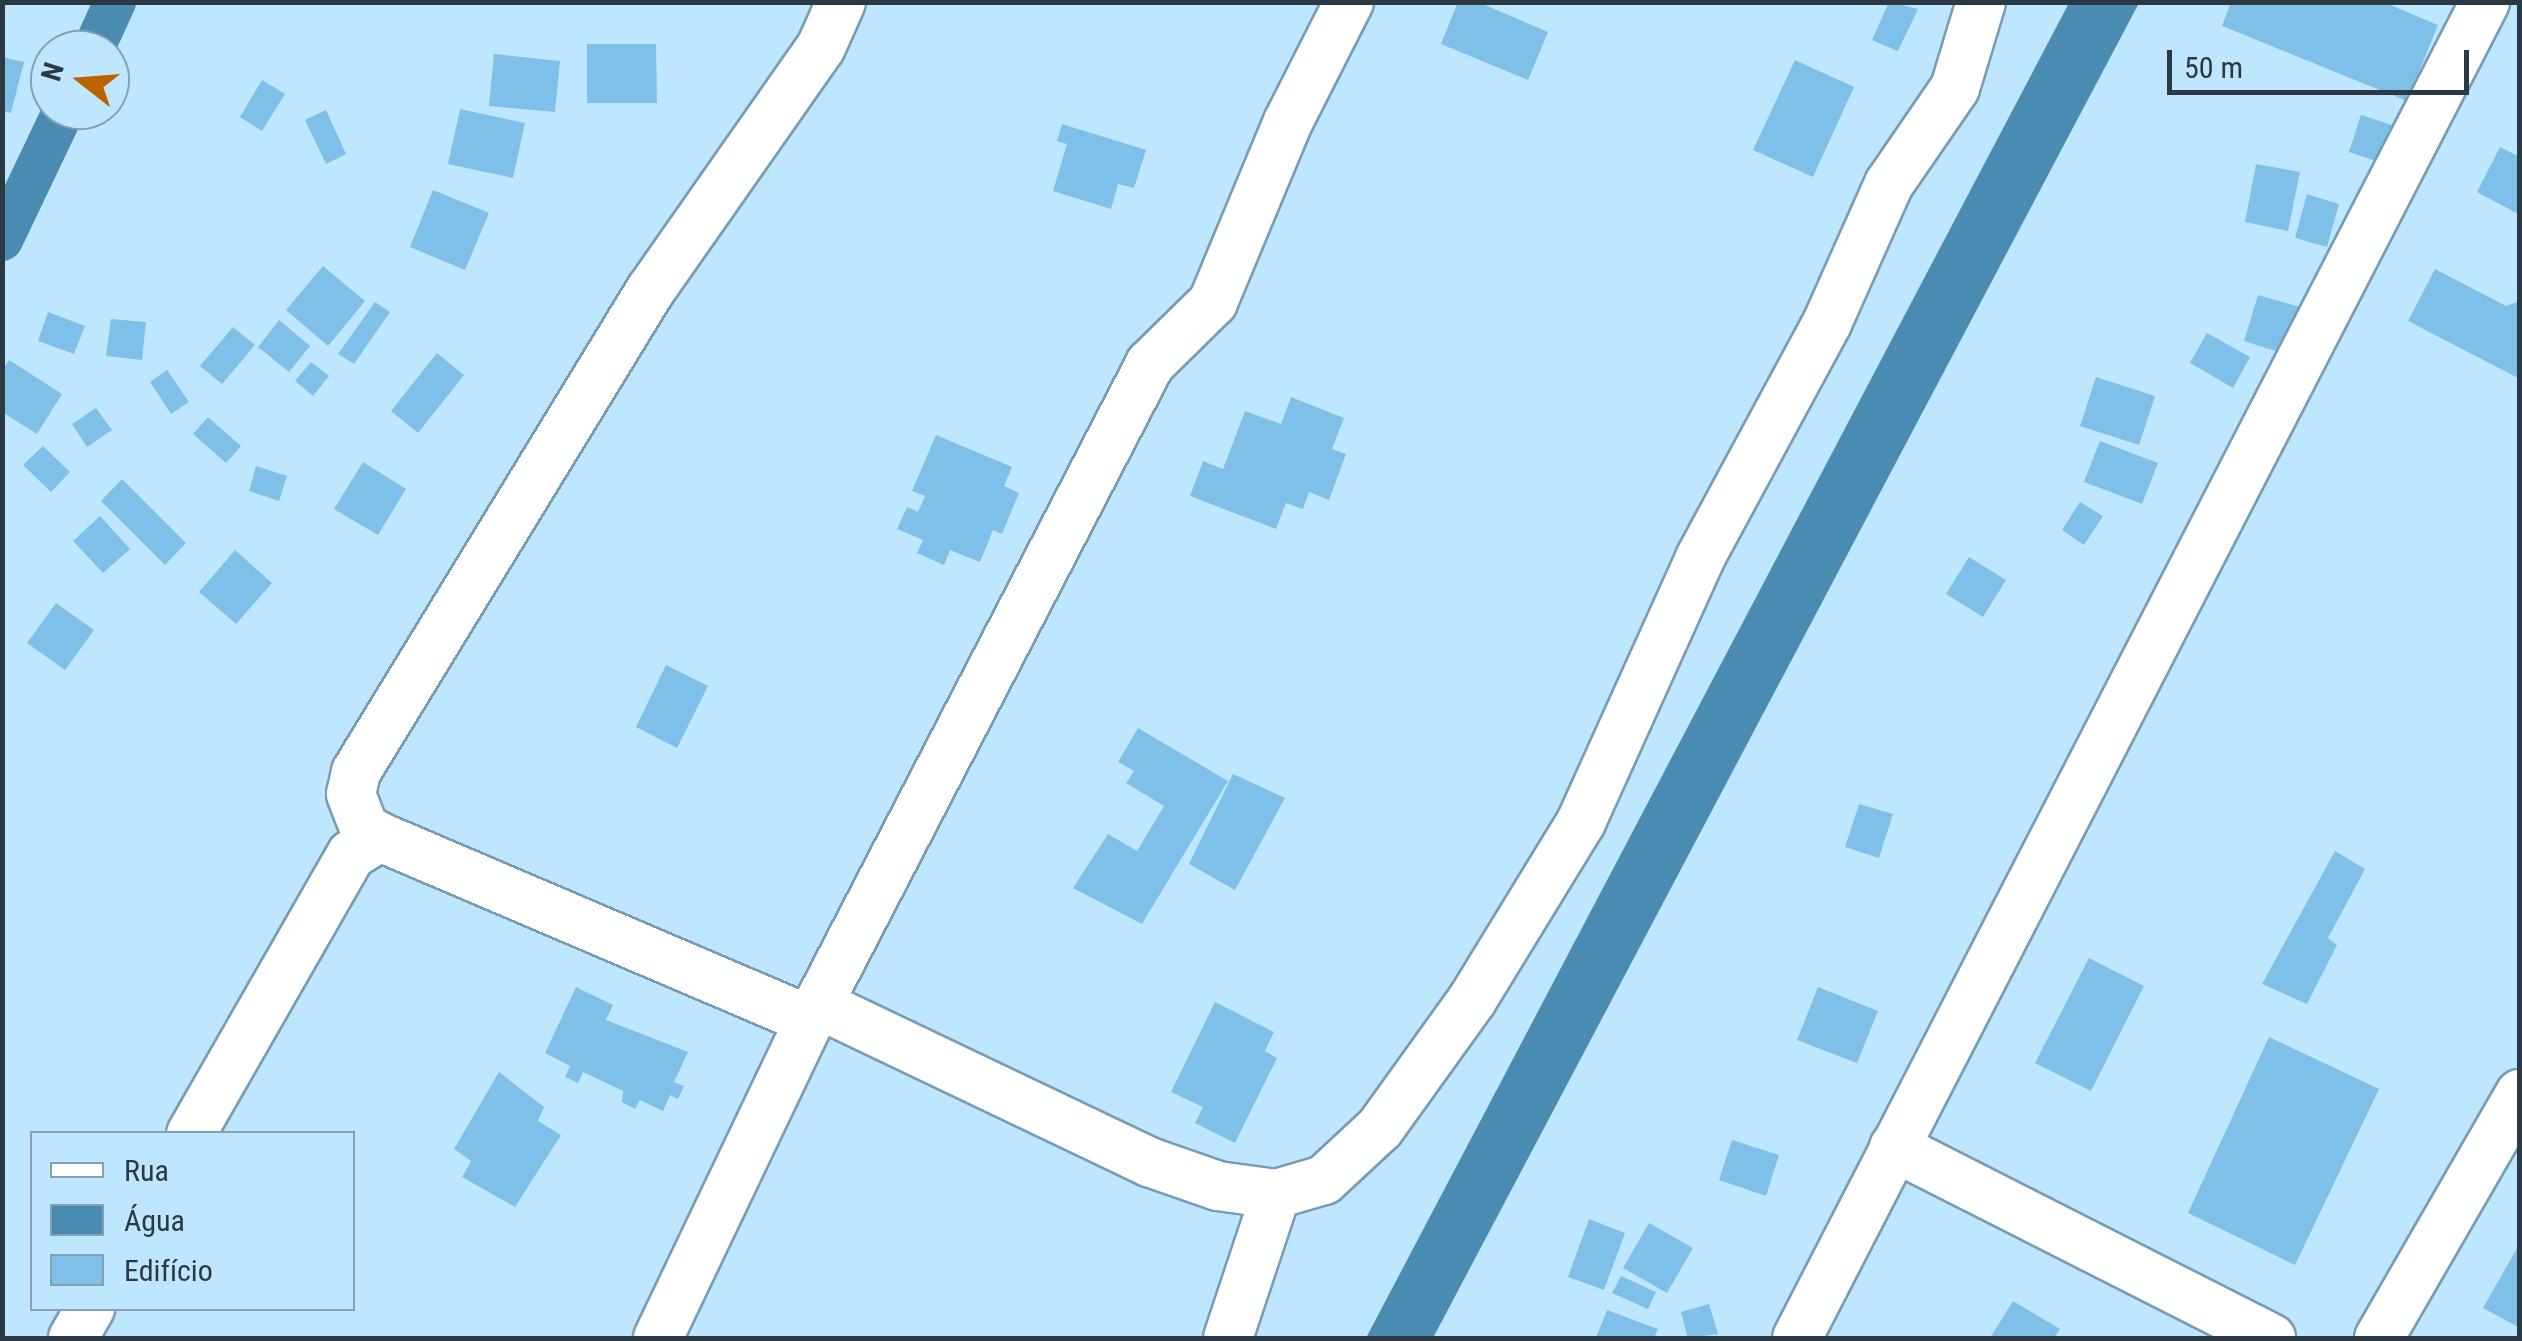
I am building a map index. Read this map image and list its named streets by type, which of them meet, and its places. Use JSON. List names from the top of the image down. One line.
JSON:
{"legend":["Rua","Água","Edifício"],"scale_bar":"50 m","north":"left"}
